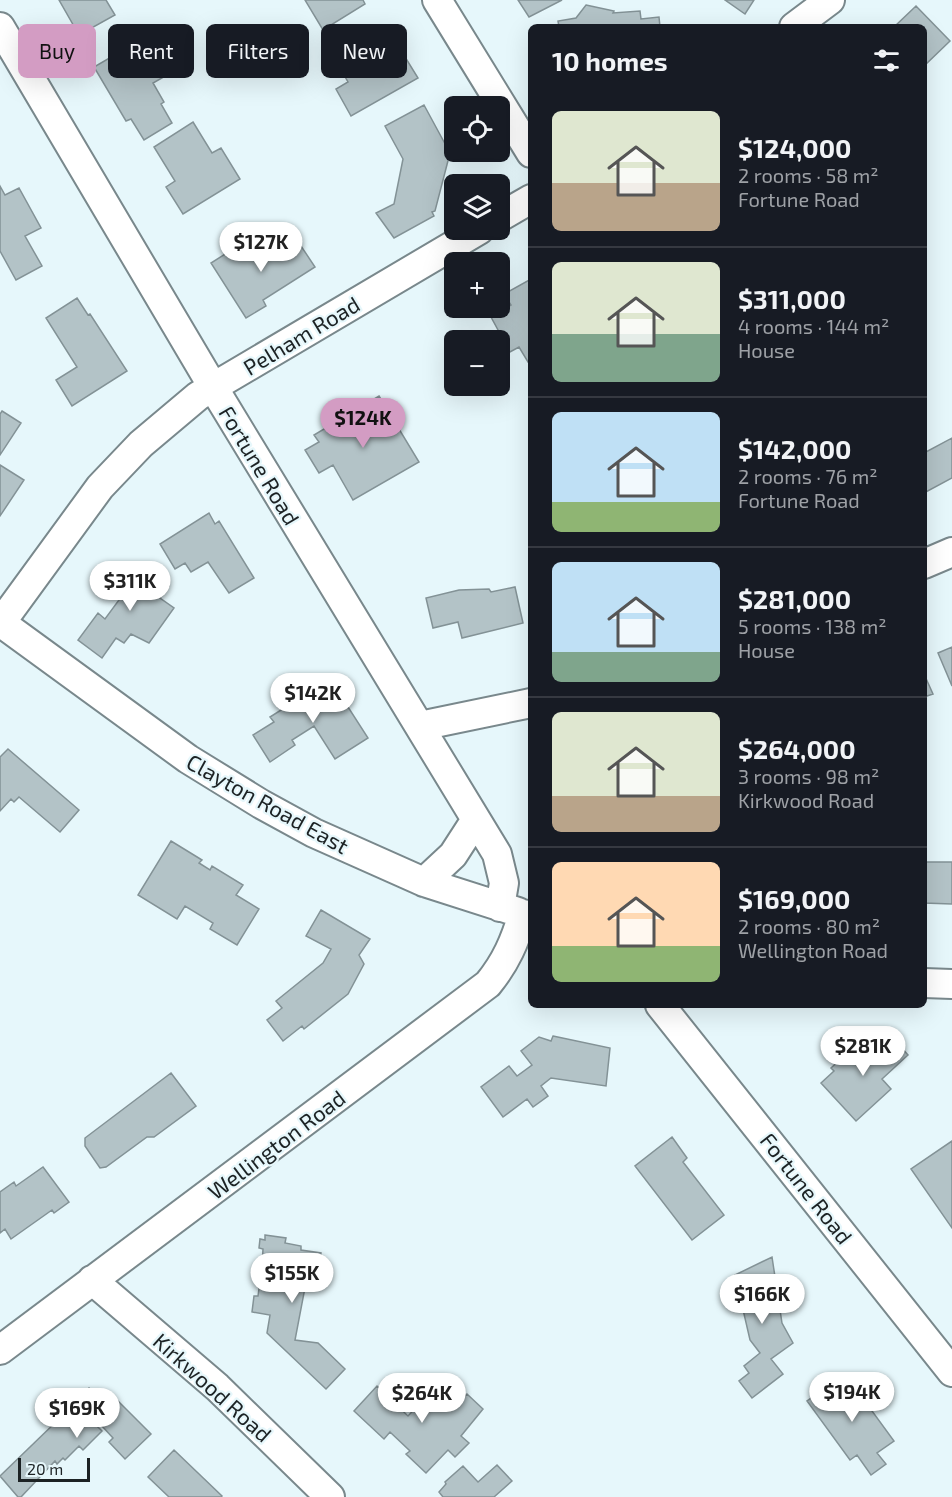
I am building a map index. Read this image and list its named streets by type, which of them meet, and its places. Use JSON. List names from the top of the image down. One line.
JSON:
{"streets":{"street":["Pelham Road","Fortune Road","Clayton Road East","Wellington Road","Kirkwood Road"]},"crossings":[["Pelham Road","Fortune Road"],["Pelham Road","Clayton Road East"],["Fortune Road","Clayton Road East"],["Fortune Road","Wellington Road"],["Clayton Road East","Wellington Road"],["Wellington Road","Kirkwood Road"]],"scale_bar":"20 m","page":{"chip":["Buy","Rent","Filters","New"],"heading":"10 homes","map_buttons":["+","−"],"list":[{"name":"$124,000","note":"2 rooms · 58 m² · Fortune Road"},{"name":"$311,000","note":"4 rooms · 144 m² · House"},{"name":"$142,000","note":"2 rooms · 76 m² · Fortune Road"},{"name":"$281,000","note":"5 rooms · 138 m² · House"},{"name":"$264,000","note":"3 rooms · 98 m² · Kirkwood Road"},{"name":"$169,000","note":"2 rooms · 80 m² · Wellington Road"}],"price":["$127K","$124K","$311K","$142K","$281K","$155K","$166K","$194K","$264K","$169K"],"scale":"20 m"}}
